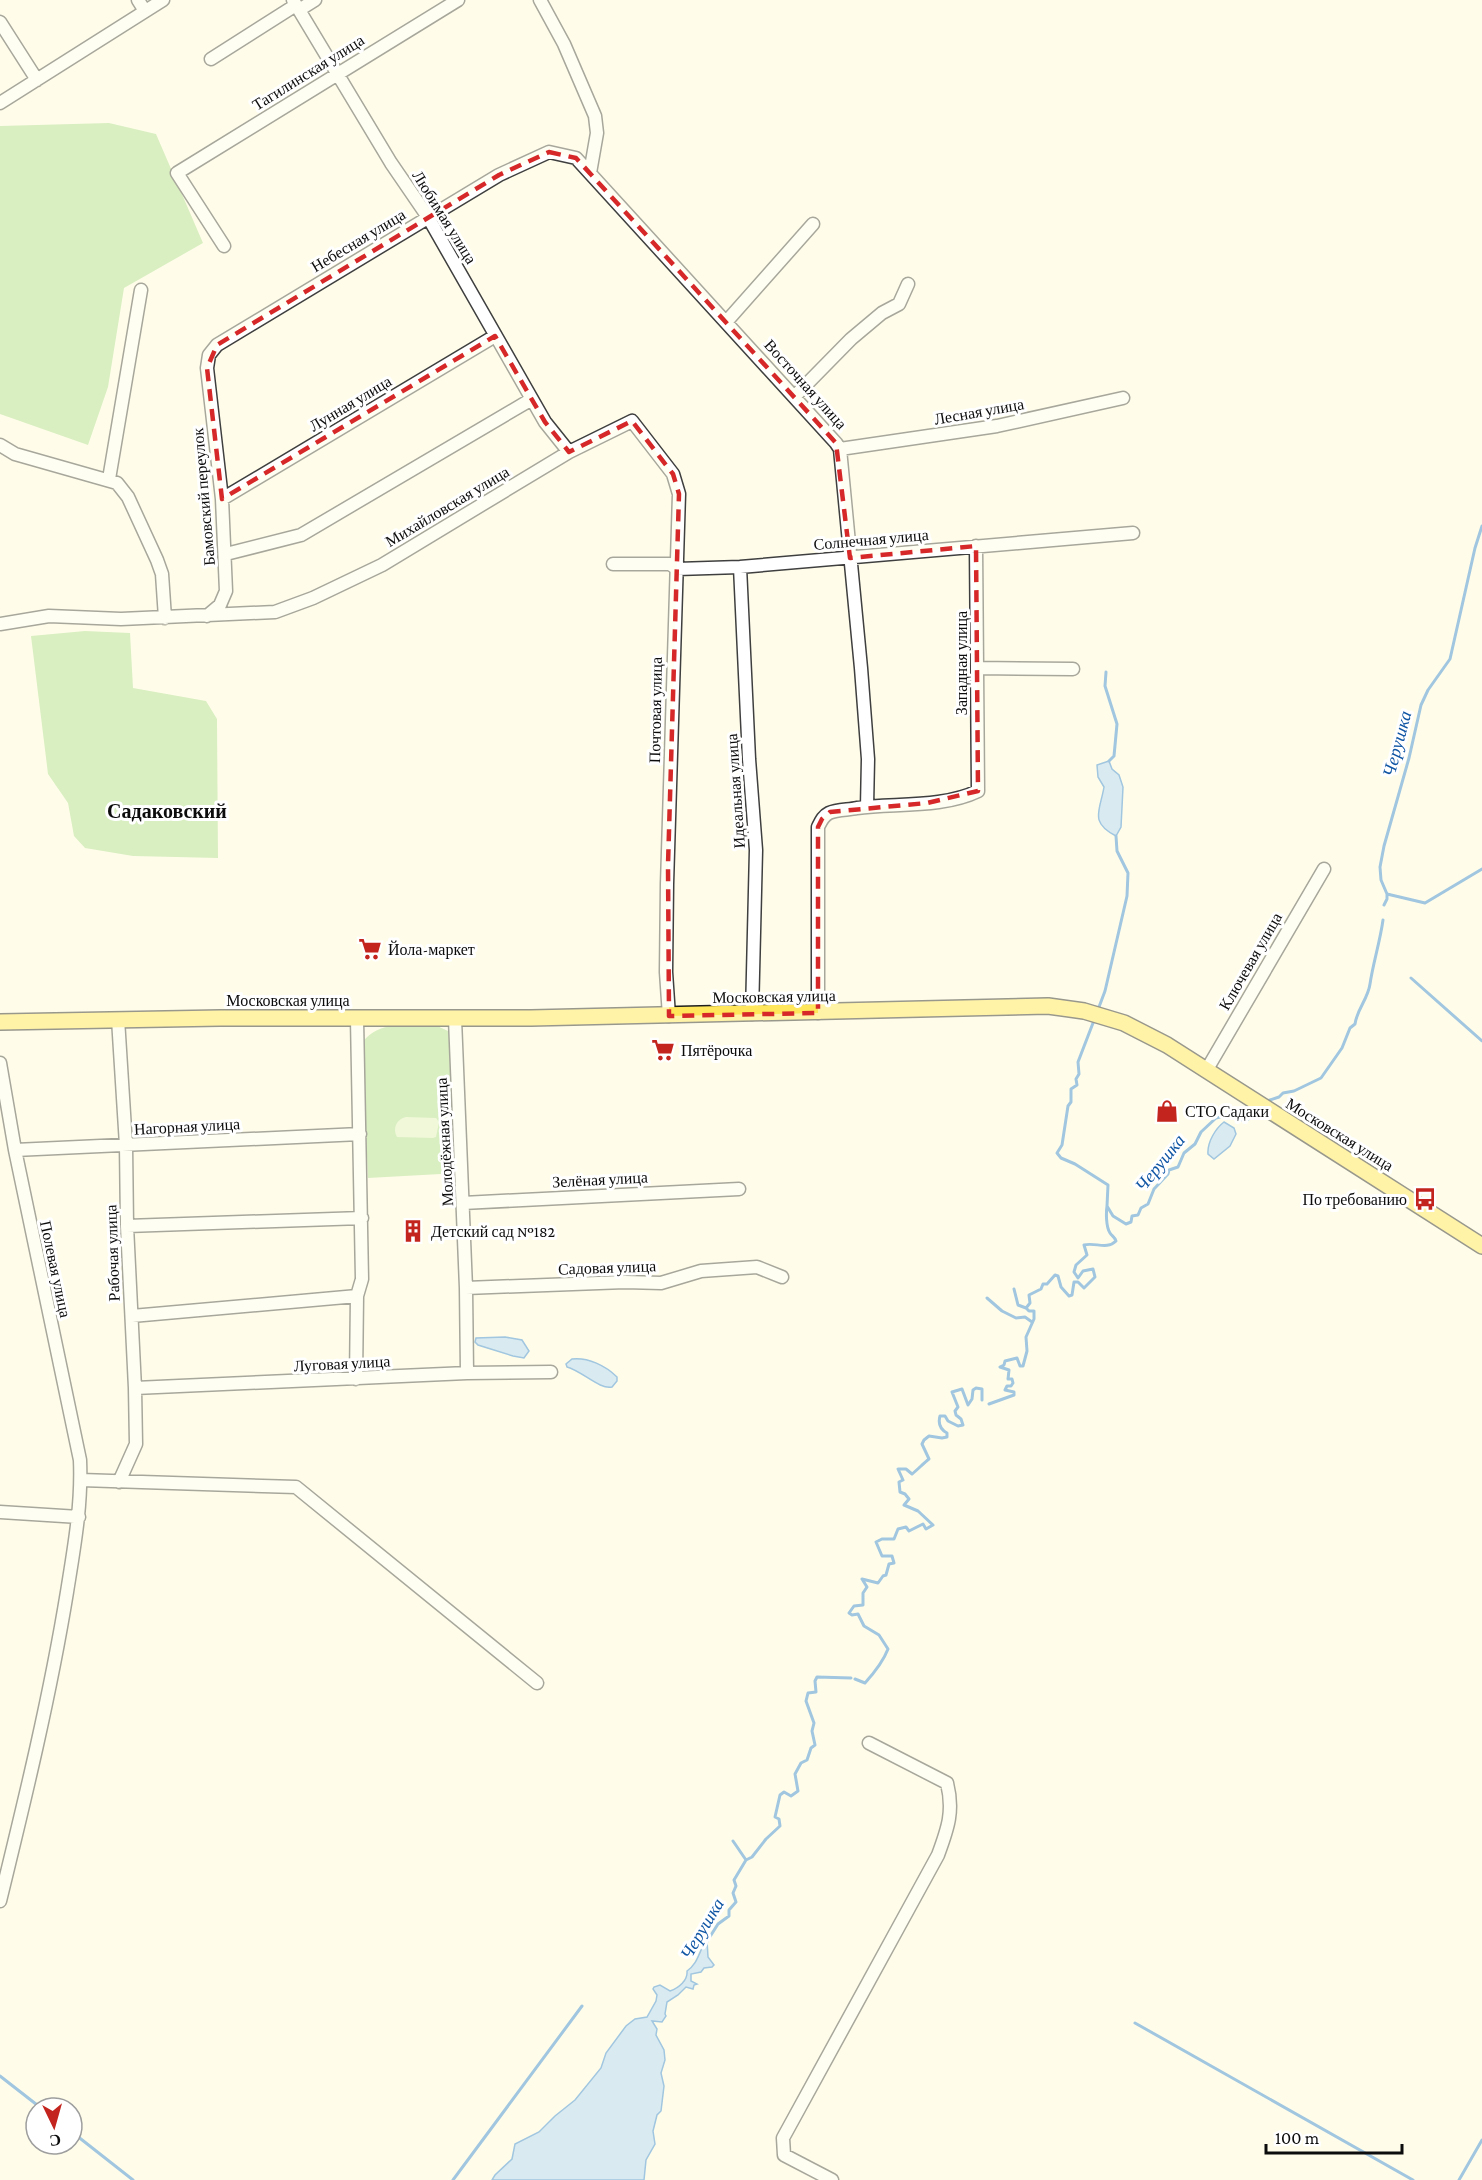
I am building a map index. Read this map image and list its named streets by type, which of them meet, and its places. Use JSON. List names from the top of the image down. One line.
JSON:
{"streets":{"main road":["Московская улица"],"street":["Тагилинская улица","Любимая улица","Небесная улица","Восточная улица","Лунная улица","Лесная улица","Бамовский переулок","Михайловская улица","Солнечная улица","Западная улица","Почтовая улица","Идеальная улица","Ключевая улица","Нагорная улица","Молодёжная улица","Зелёная улица","Рабочая улица","Садовая улица","Полевая улица","Луговая улица"]},"crossings":[["Тагилинская улица","Любимая улица"],["Любимая улица","Небесная улица"],["Любимая улица","Лунная улица"],["Любимая улица","Михайловская улица"],["Небесная улица","Восточная улица"],["Небесная улица","Бамовский переулок"],["Восточная улица","Лесная улица"],["Восточная улица","Солнечная улица"],["Восточная улица","Западная улица"],["Лунная улица","Бамовский переулок"],["Бамовский переулок","Михайловская улица"],["Михайловская улица","Почтовая улица"],["Солнечная улица","Западная улица"],["Солнечная улица","Почтовая улица"],["Солнечная улица","Идеальная улица"],["Почтовая улица","Московская улица"],["Идеальная улица","Московская улица"],["Ключевая улица","Московская улица"],["Московская улица","Молодёжная улица"],["Московская улица","Рабочая улица"],["Нагорная улица","Рабочая улица"],["Нагорная улица","Полевая улица"],["Молодёжная улица","Зелёная улица"],["Молодёжная улица","Садовая улица"],["Молодёжная улица","Луговая улица"],["Рабочая улица","Луговая улица"]],"districts":["Садаковский"],"water":["Черушка"],"places":{"supermarket":["Йола-маркет","Пятёрочка"],"shop":["СТО Садаки"],"bus stop":["По требованию"],"building":["Детский сад №182"]},"scale_bar":"100 m","north":"bottom"}
